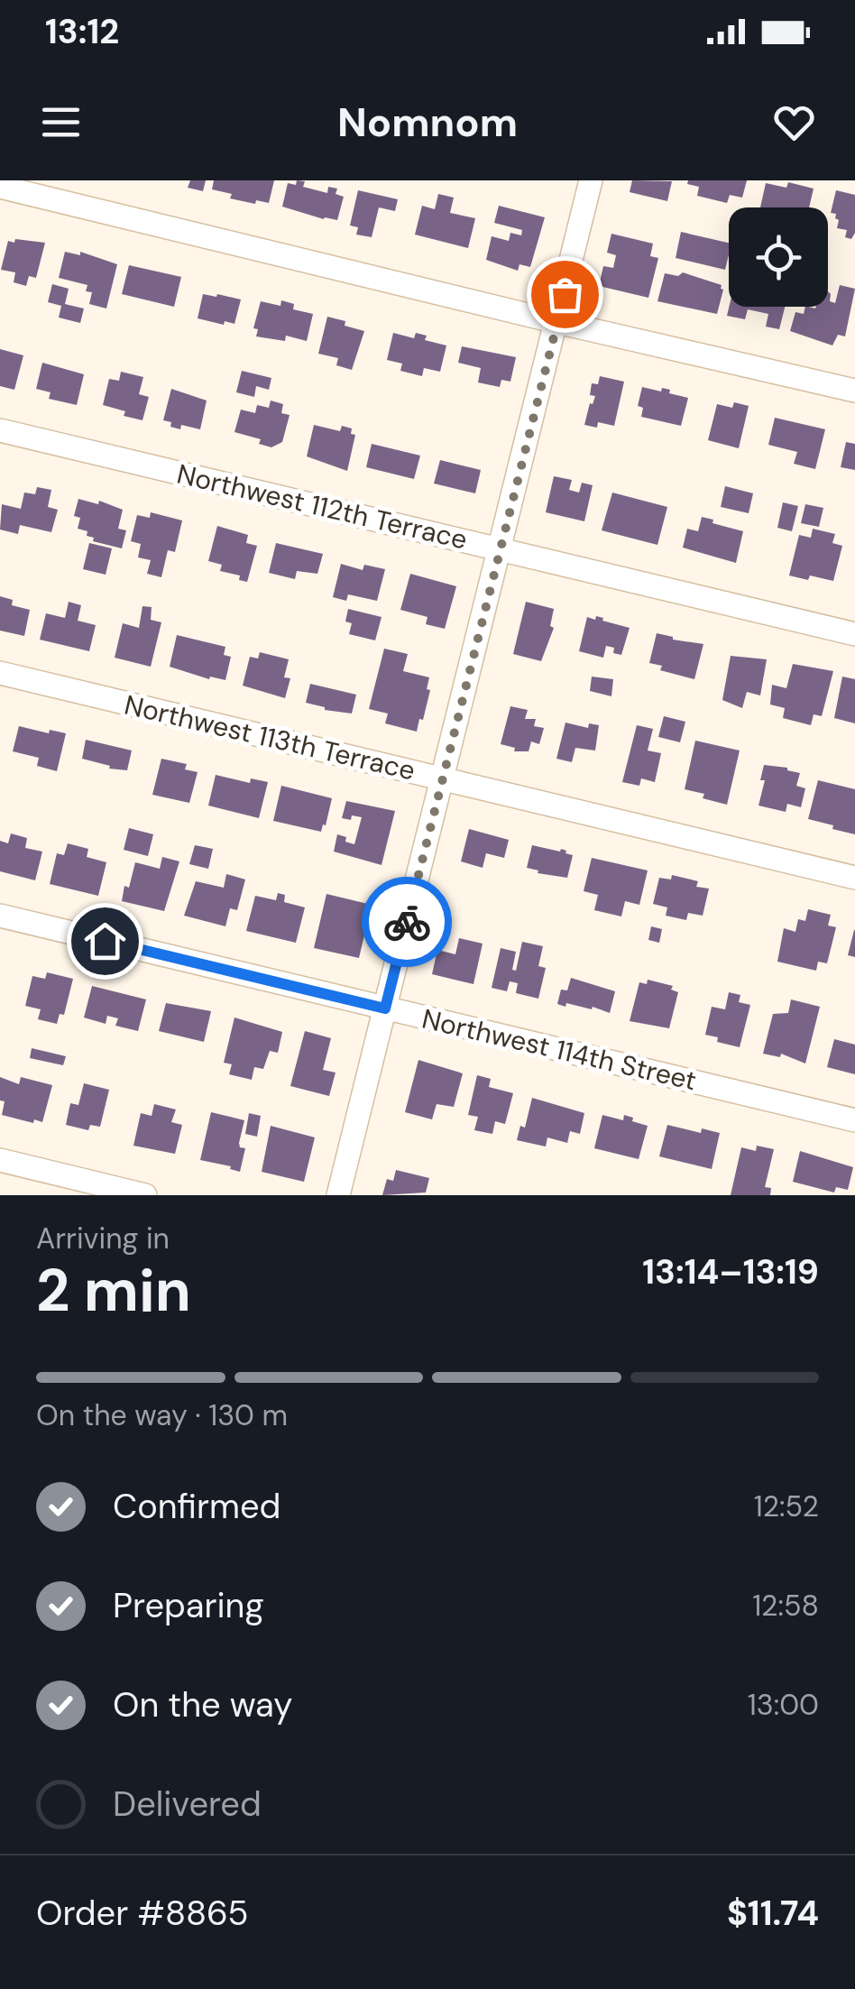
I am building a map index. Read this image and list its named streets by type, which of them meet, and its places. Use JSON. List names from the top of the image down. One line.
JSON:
{"streets":{"street":["Northwest 112th Terrace","Northwest 113th Terrace","Northwest 114th Street"]},"page":{"status":"13:12","header":"Nomnom","heading":["2 min","Arriving in","13:14–13:19"],"panel":["Order #8865","$11.74"],"bar":"On the way · 130 m","list":[["Confirmed","12:52"],["Preparing","12:58"],["On the way","13:00"],"Delivered"]}}
